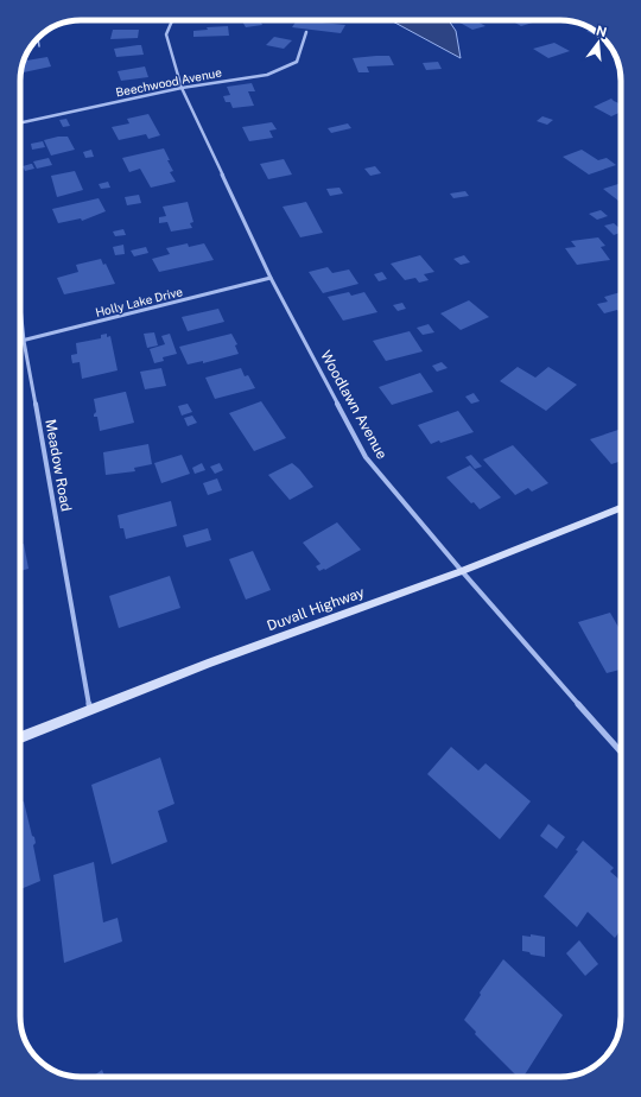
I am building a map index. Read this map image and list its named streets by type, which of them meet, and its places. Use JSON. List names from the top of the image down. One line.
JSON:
{"streets":{"street":["Beechwood Avenue","Holly Lake Drive","Woodlawn Avenue","Meadow Road","Duvall Highway"]},"crossings":[["Beechwood Avenue","Woodlawn Avenue"],["Holly Lake Drive","Woodlawn Avenue"],["Holly Lake Drive","Meadow Road"],["Woodlawn Avenue","Duvall Highway"],["Meadow Road","Duvall Highway"]],"north":"top"}
